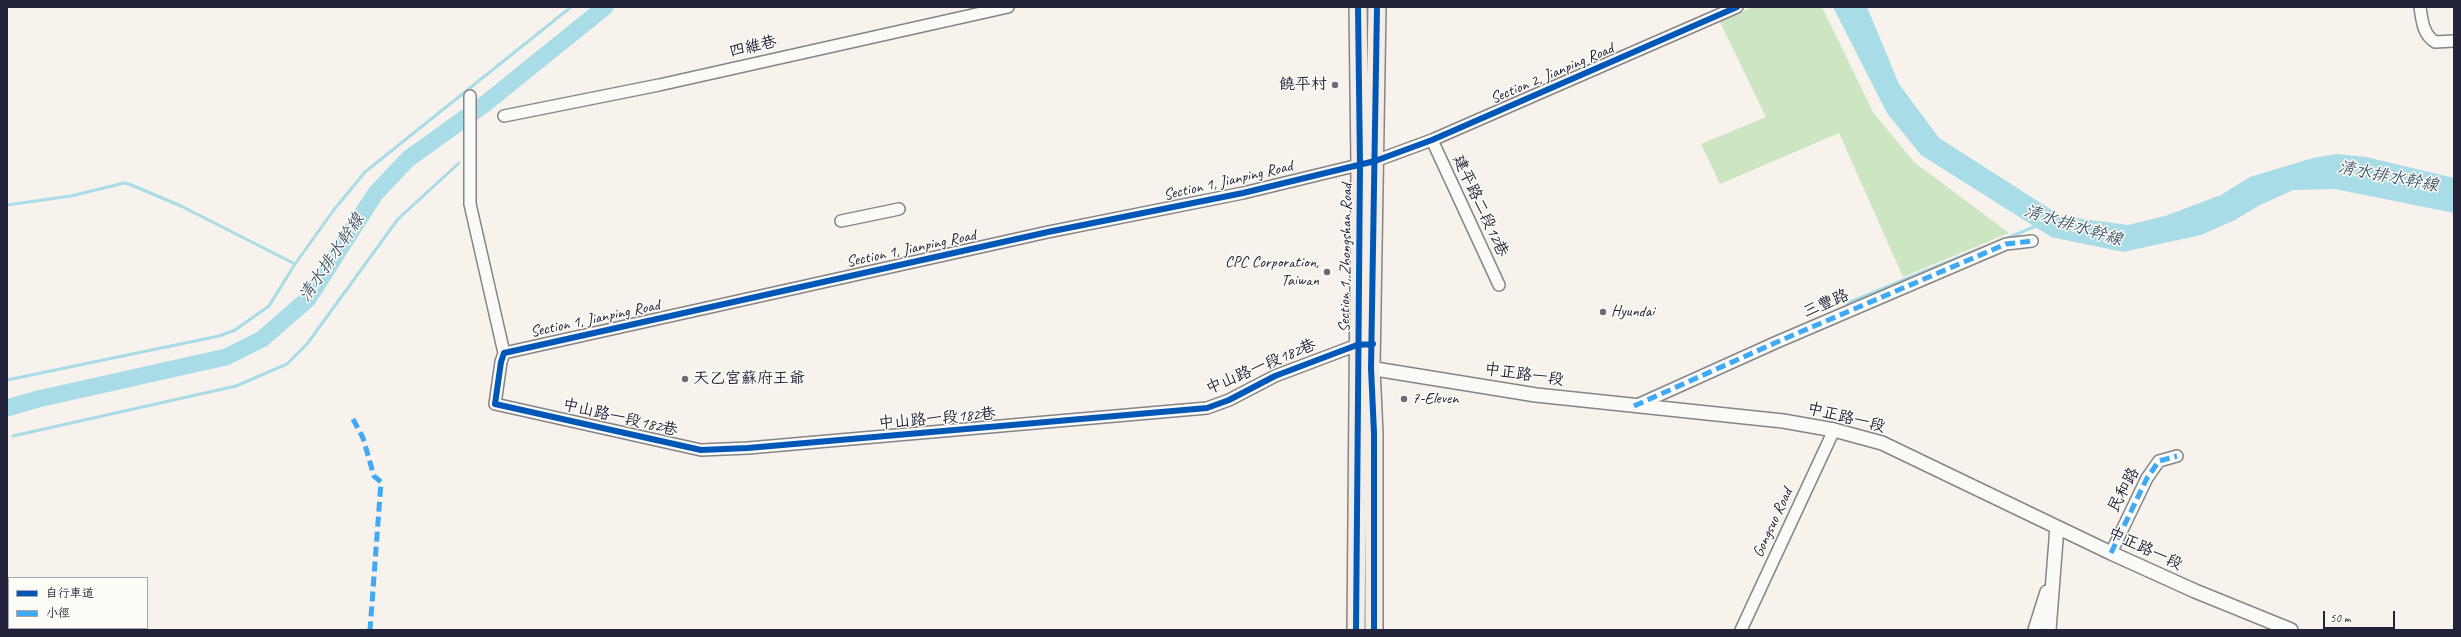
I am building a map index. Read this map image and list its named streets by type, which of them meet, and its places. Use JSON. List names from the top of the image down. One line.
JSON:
{"streets":{"main road":["Section 1, Zhongshan Road"],"street":["四維巷","Section 2, Jianping Road","Section 1, Jianping Road","建平路二段12巷","三豐路","中山路一段182巷","中正路一段","民和路","Gongsuo Road"]},"crossings":[["Section 2, Jianping Road","Section 1, Jianping Road"],["Section 2, Jianping Road","建平路二段12巷"],["Section 2, Jianping Road","Section 1, Zhongshan Road"],["Section 1, Jianping Road","Section 1, Zhongshan Road"],["Section 1, Jianping Road","中山路一段182巷"],["Section 1, Zhongshan Road","中山路一段182巷"],["Section 1, Zhongshan Road","中正路一段"],["三豐路","中正路一段"],["中正路一段","民和路"],["中正路一段","Gongsuo Road"]],"water":["清水排水幹線"],"places":["饒平村","CPC Corporation, Taiwan","Hyundai","天乙宮蘇府王爺","7-Eleven"],"legend":["自行車道","小徑"],"scale_bar":"50 m"}
